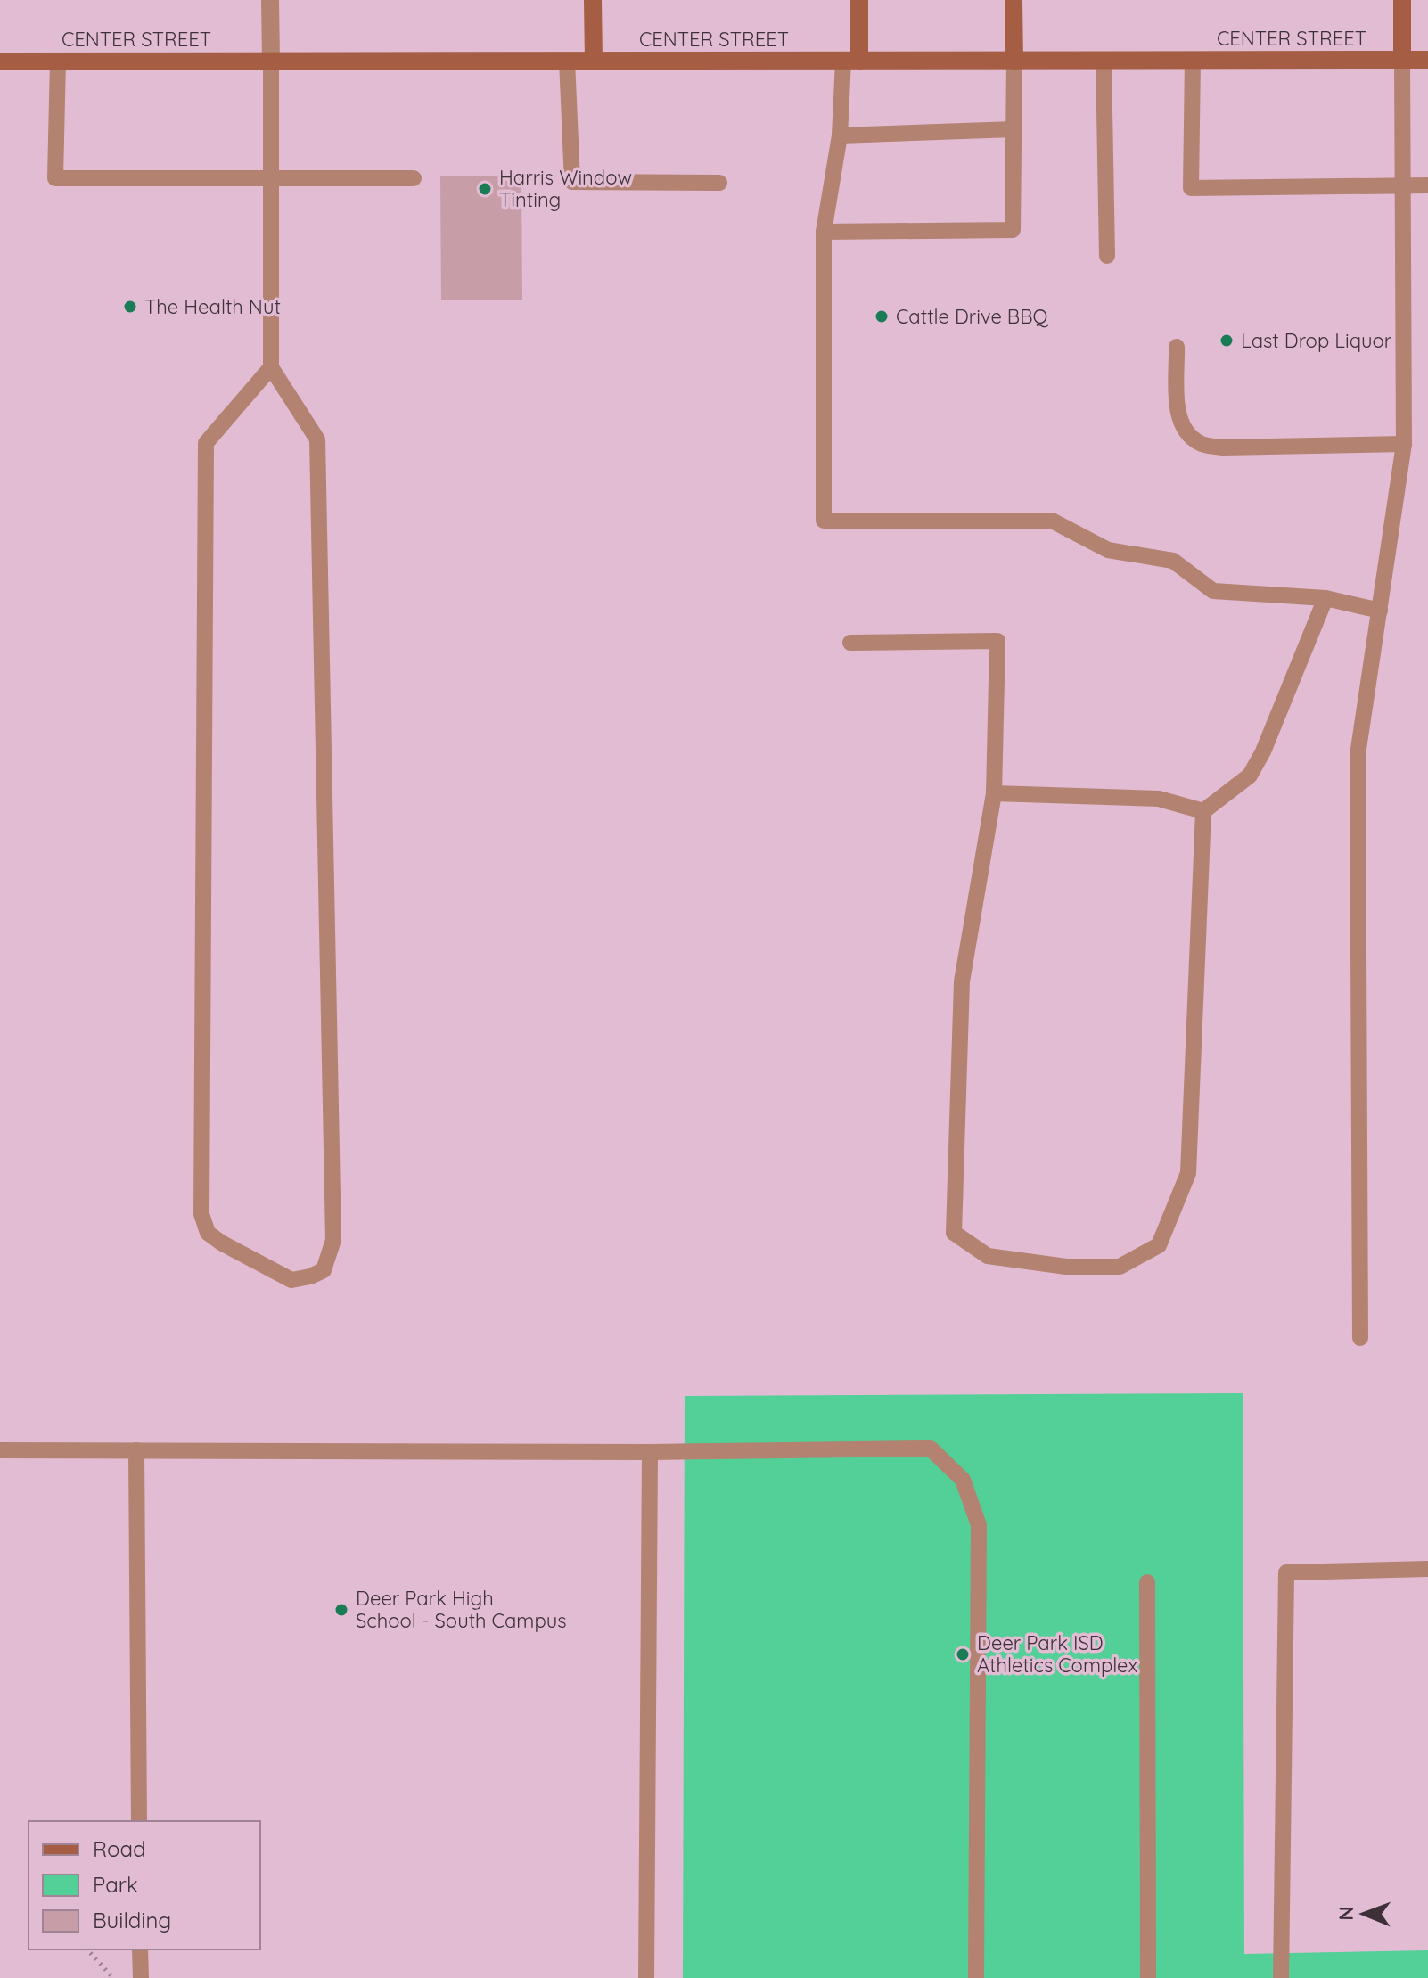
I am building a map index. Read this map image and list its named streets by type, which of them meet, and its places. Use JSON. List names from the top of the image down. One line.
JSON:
{"streets":{"main road":["CENTER STREET"]},"places":["Harris Window Tinting","The Health Nut","Cattle Drive BBQ","Last Drop Liquor","Deer Park High School - South Campus","Deer Park ISD Athletics Complex"],"legend":["Road","Park","Building"],"north":"left"}
